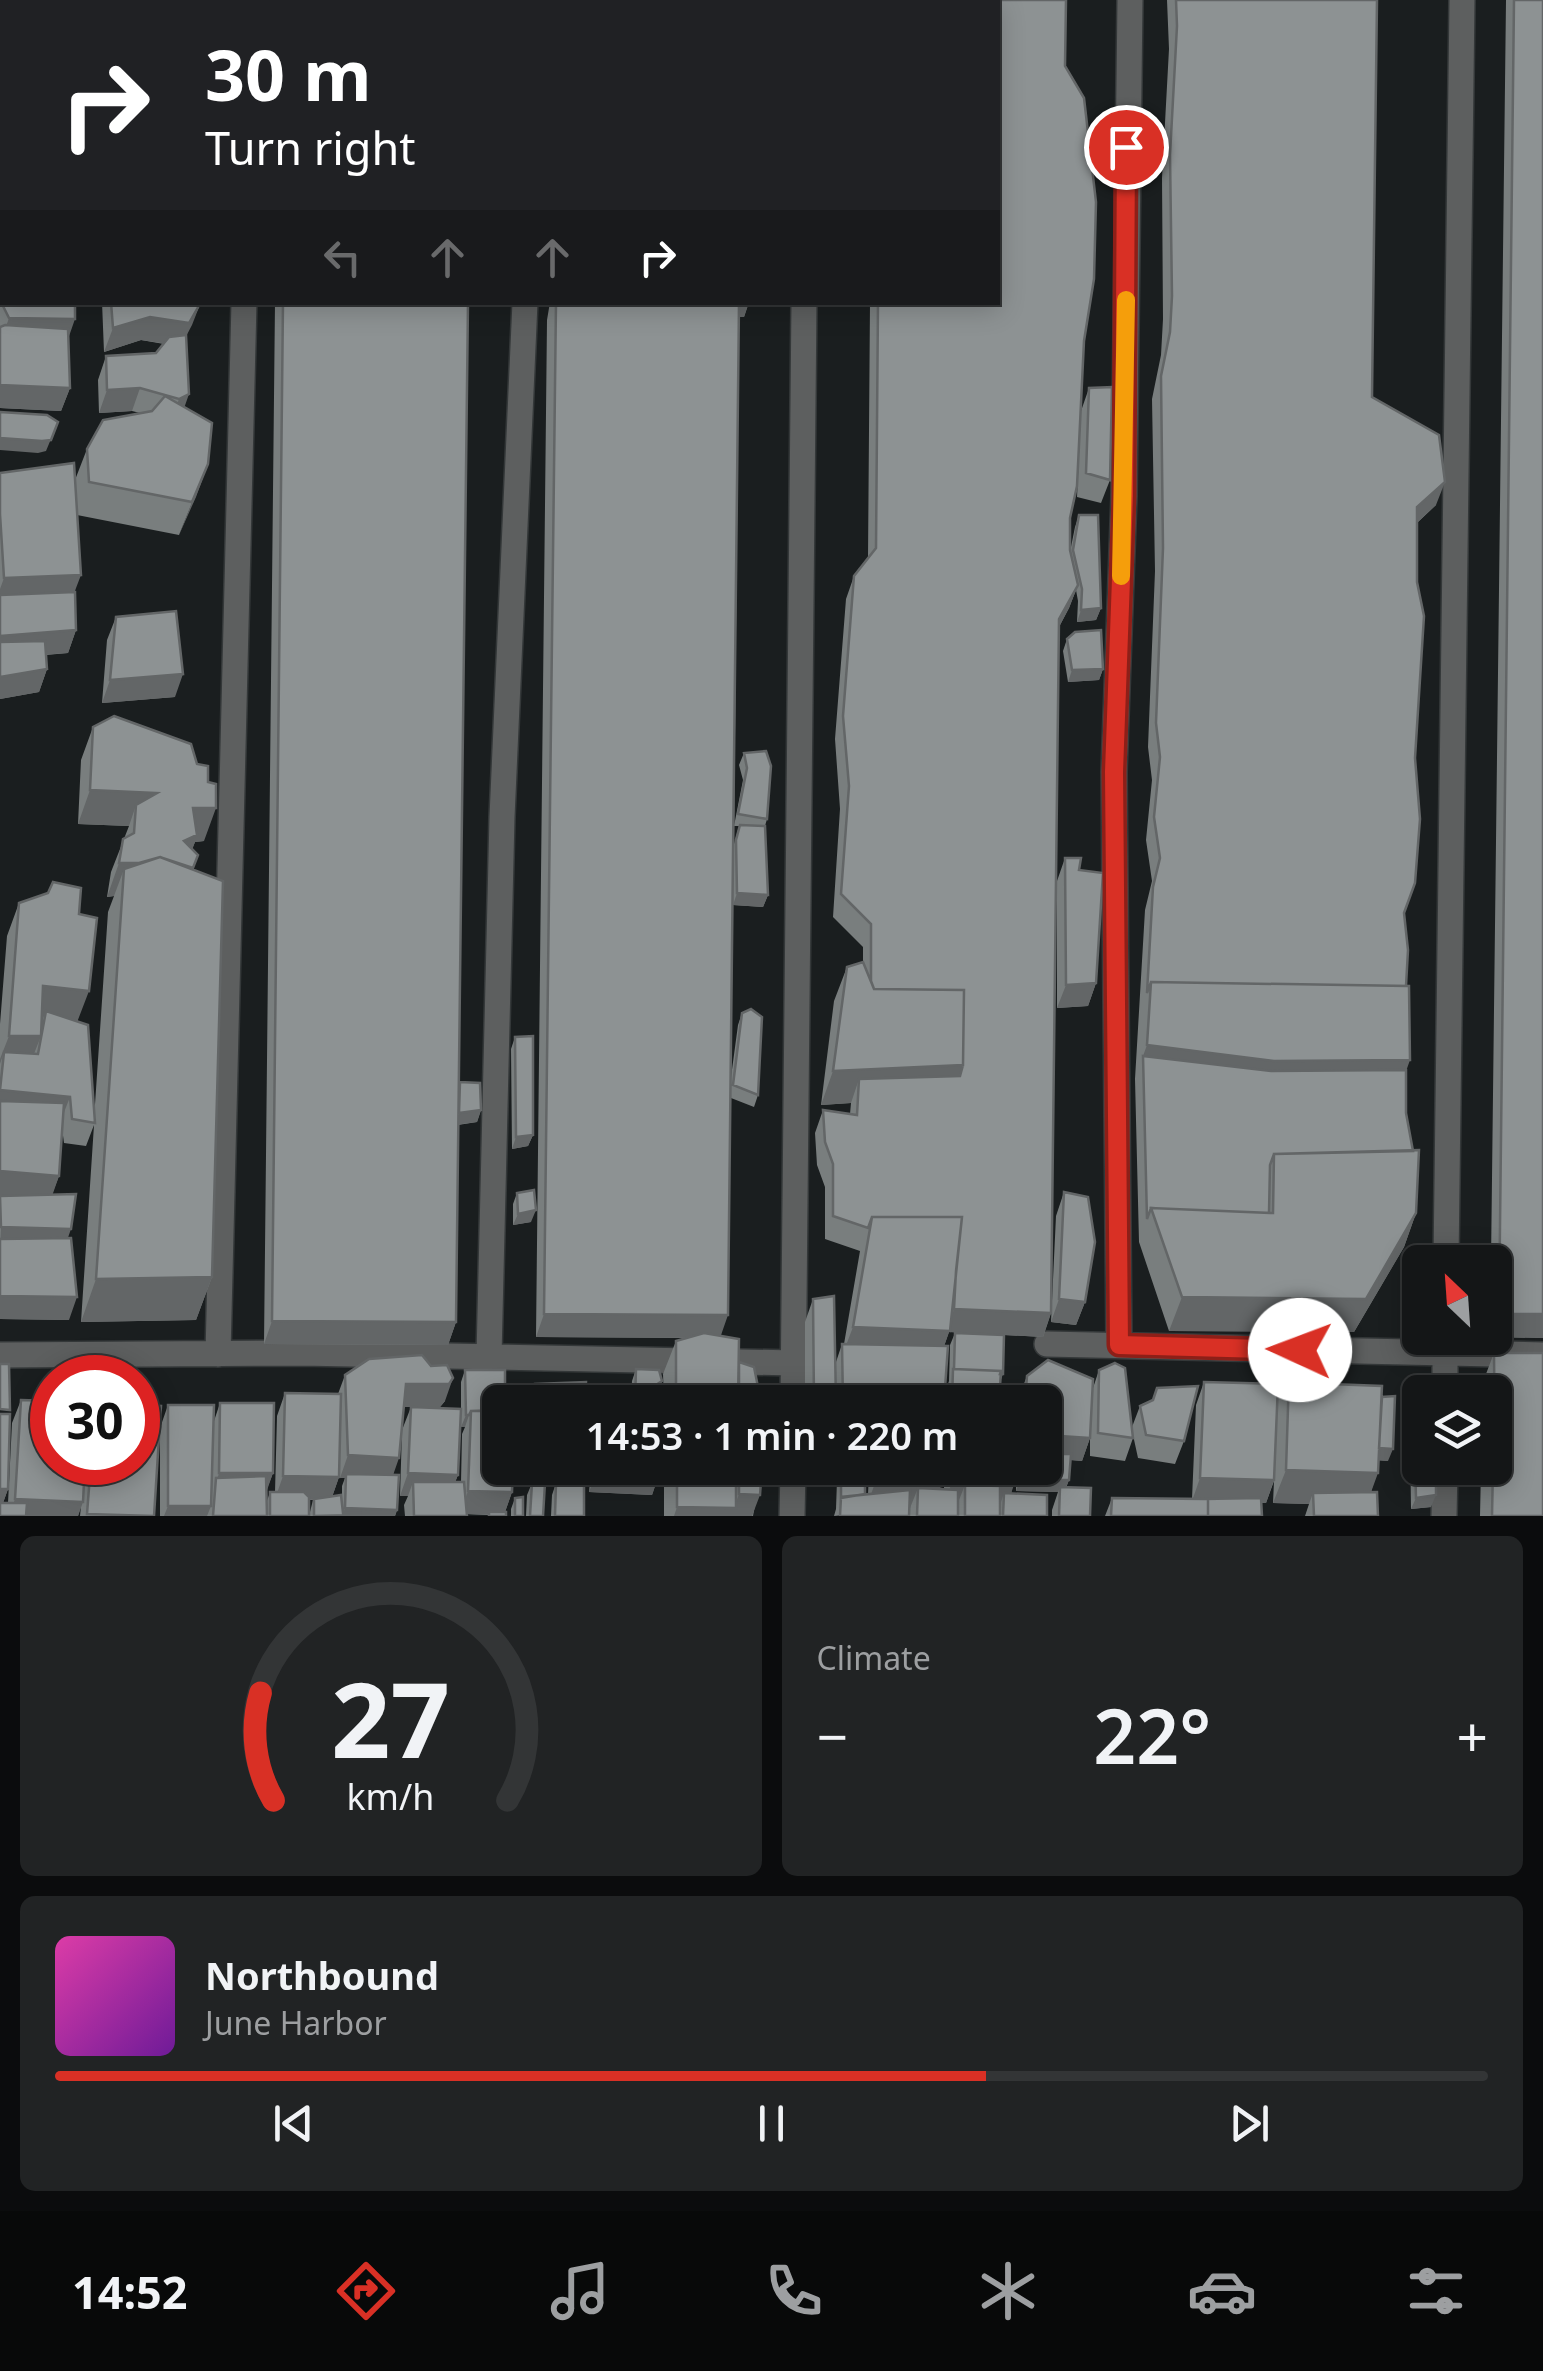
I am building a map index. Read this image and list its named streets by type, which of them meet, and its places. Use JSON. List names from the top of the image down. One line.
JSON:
{"north":"top left","page":{"turn":["30 m","Turn right"],"limit":"30","trip":"14:53 · 1 min · 220 m","tile":"Climate","heat":["−","22°","+"],"song":["Northbound","June Harbor"],"tabs":"14:52","gauge":["27","km/h"]}}
